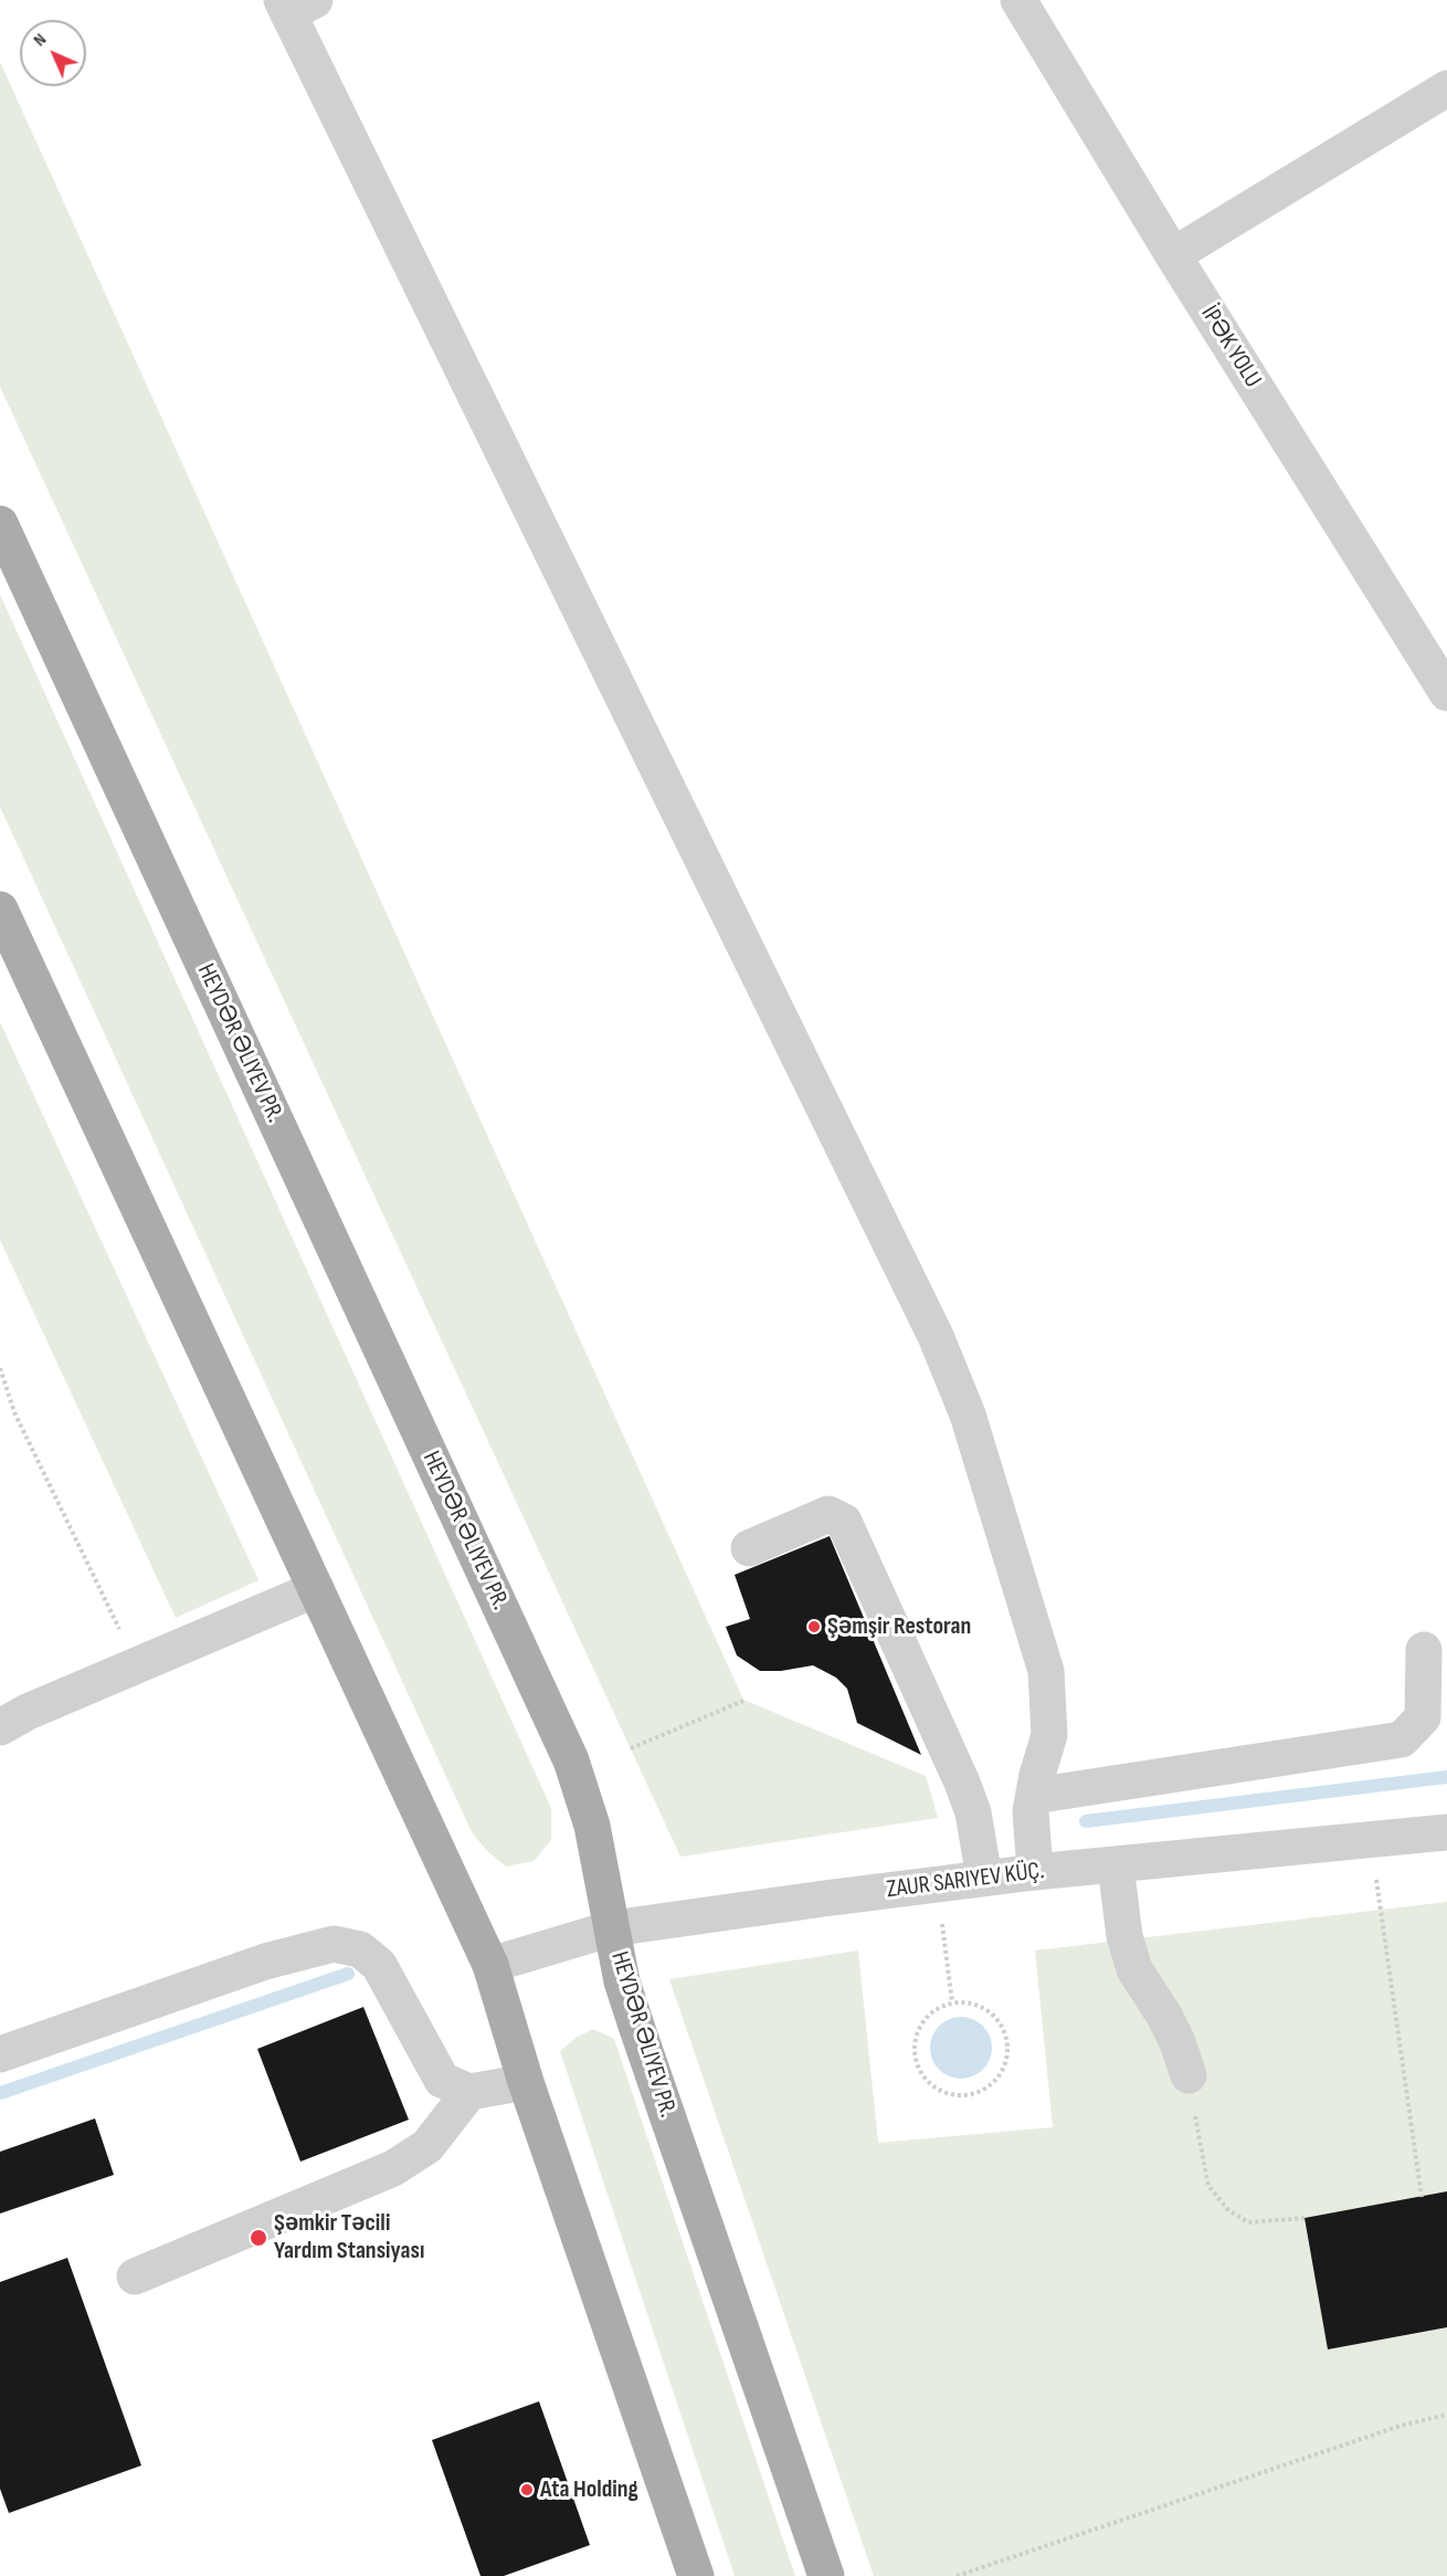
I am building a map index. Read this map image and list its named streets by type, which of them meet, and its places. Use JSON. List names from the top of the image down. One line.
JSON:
{"streets":{"main road":["HEYDƏR ƏLIYEV PR."],"street":["İPƏK YOLU"]},"places":["Şəmşir Restoran","Şəmkir Təcili Yardım Stansiyası","Ata Holding"],"north":"top left"}
